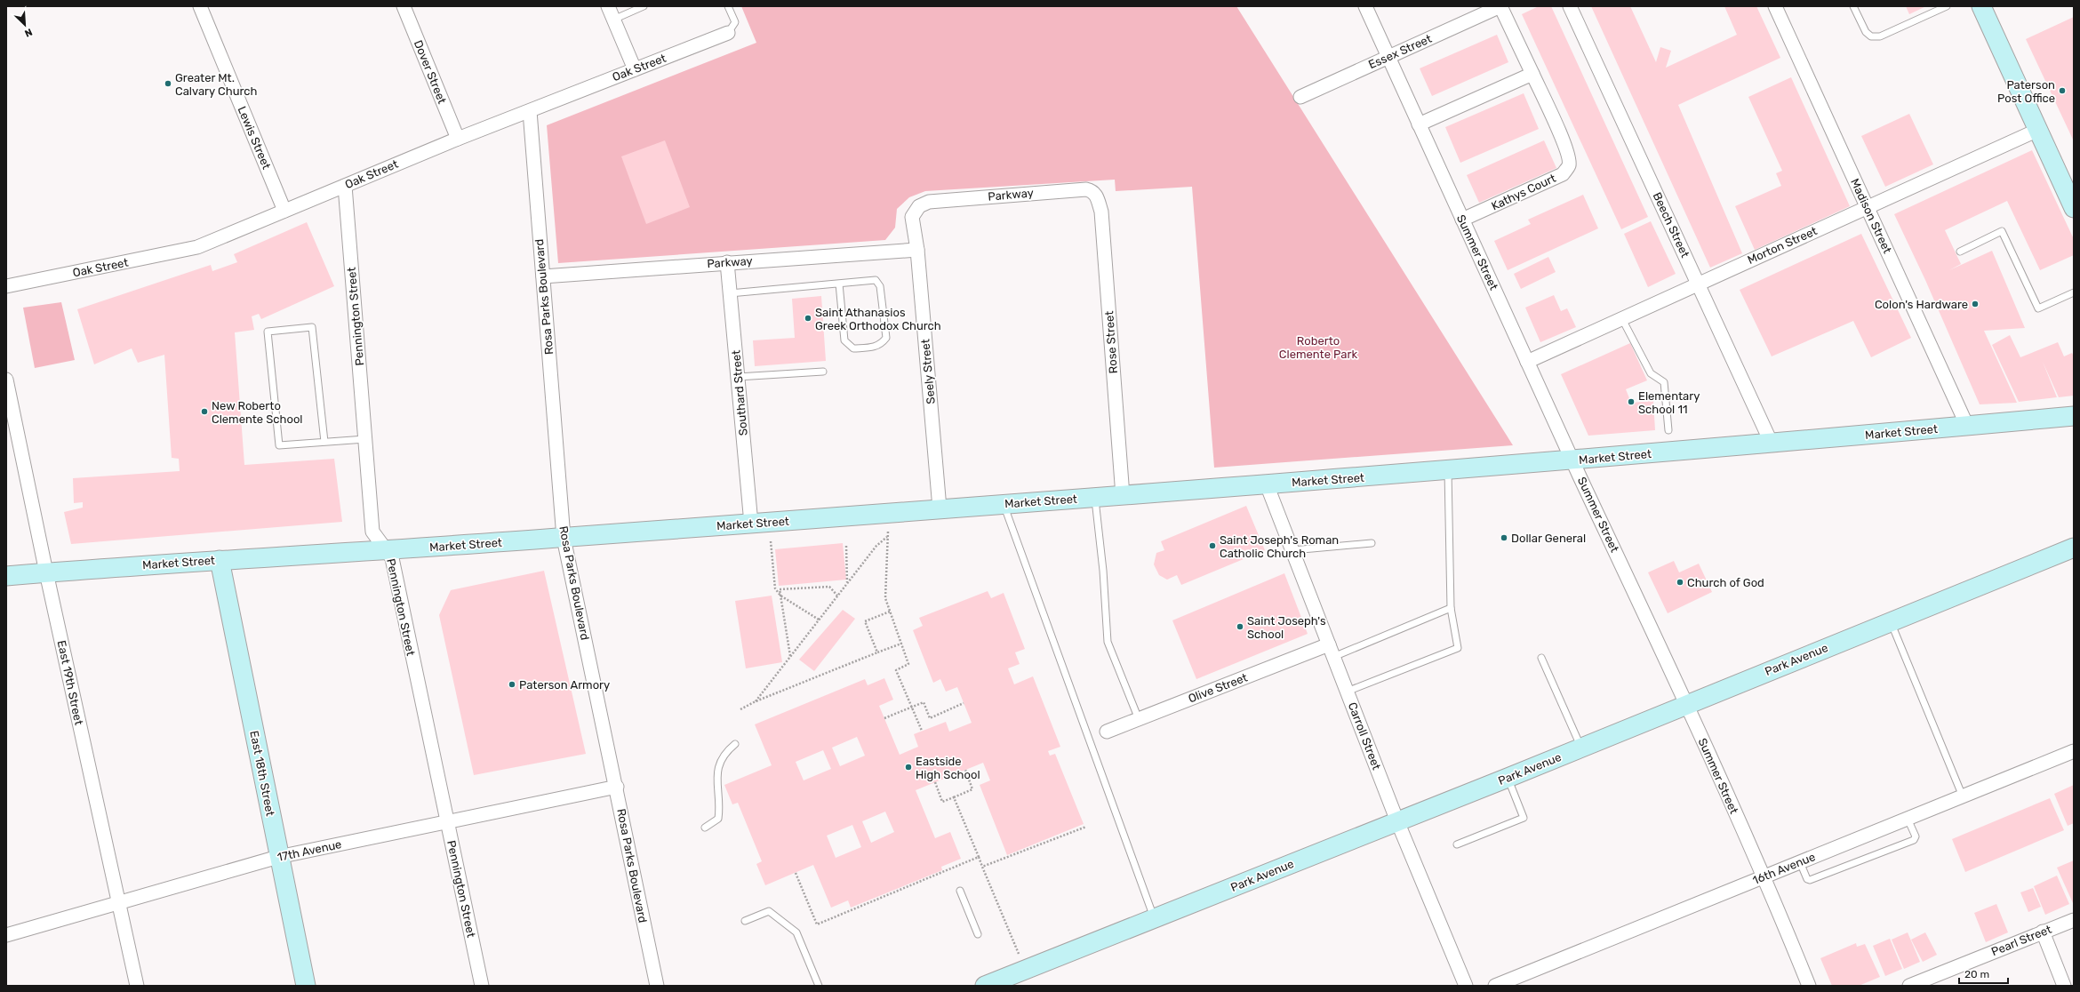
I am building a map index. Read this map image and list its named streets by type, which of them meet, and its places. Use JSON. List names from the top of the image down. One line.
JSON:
{"streets":{"main road":["Market Street","Park Avenue","East 18th Street"],"street":["Essex Street","Oak Street","Dover Street","Lewis Street","Kathys Court","Parkway","Madison Street","Beech Street","Morton Street","Summer Street","Rosa Parks Boulevard","Pennington Street","Rose Street","Seely Street","Southard Street","East 19th Street","Olive Street","Carroll Street","17th Avenue","16th Avenue","Pearl Street"]},"crossings":[["Essex Street","Kathys Court"],["Essex Street","Summer Street"],["Oak Street","Dover Street"],["Oak Street","Lewis Street"],["Oak Street","Rosa Parks Boulevard"],["Oak Street","Pennington Street"],["Kathys Court","Summer Street"],["Parkway","Rosa Parks Boulevard"],["Parkway","Rose Street"],["Parkway","Seely Street"],["Parkway","Southard Street"],["Madison Street","Morton Street"],["Madison Street","Market Street"],["Beech Street","Morton Street"],["Beech Street","Market Street"],["Morton Street","Summer Street"],["Summer Street","Market Street"],["Summer Street","Park Avenue"],["Summer Street","16th Avenue"],["Rosa Parks Boulevard","Market Street"],["Rosa Parks Boulevard","17th Avenue"],["Pennington Street","Market Street"],["Pennington Street","17th Avenue"],["Rose Street","Market Street"],["Seely Street","Market Street"],["Southard Street","Market Street"],["Market Street","East 19th Street"],["Market Street","Carroll Street"],["Market Street","East 18th Street"],["Park Avenue","Carroll Street"],["East 19th Street","17th Avenue"],["Olive Street","Carroll Street"],["East 18th Street","17th Avenue"]],"parks":["Roberto Clemente Park"],"places":["Greater Mt. Calvary Church","Paterson Post Office","Colon's Hardware","Saint Athanasios Greek Orthodox Church","Elementary School 11","New Roberto Clemente School","Dollar General","Saint Joseph's Roman Catholic Church","Church of God","Saint Joseph's School","Paterson Armory","Eastside High School"],"scale_bar":"20 m","north":"bottom right"}
